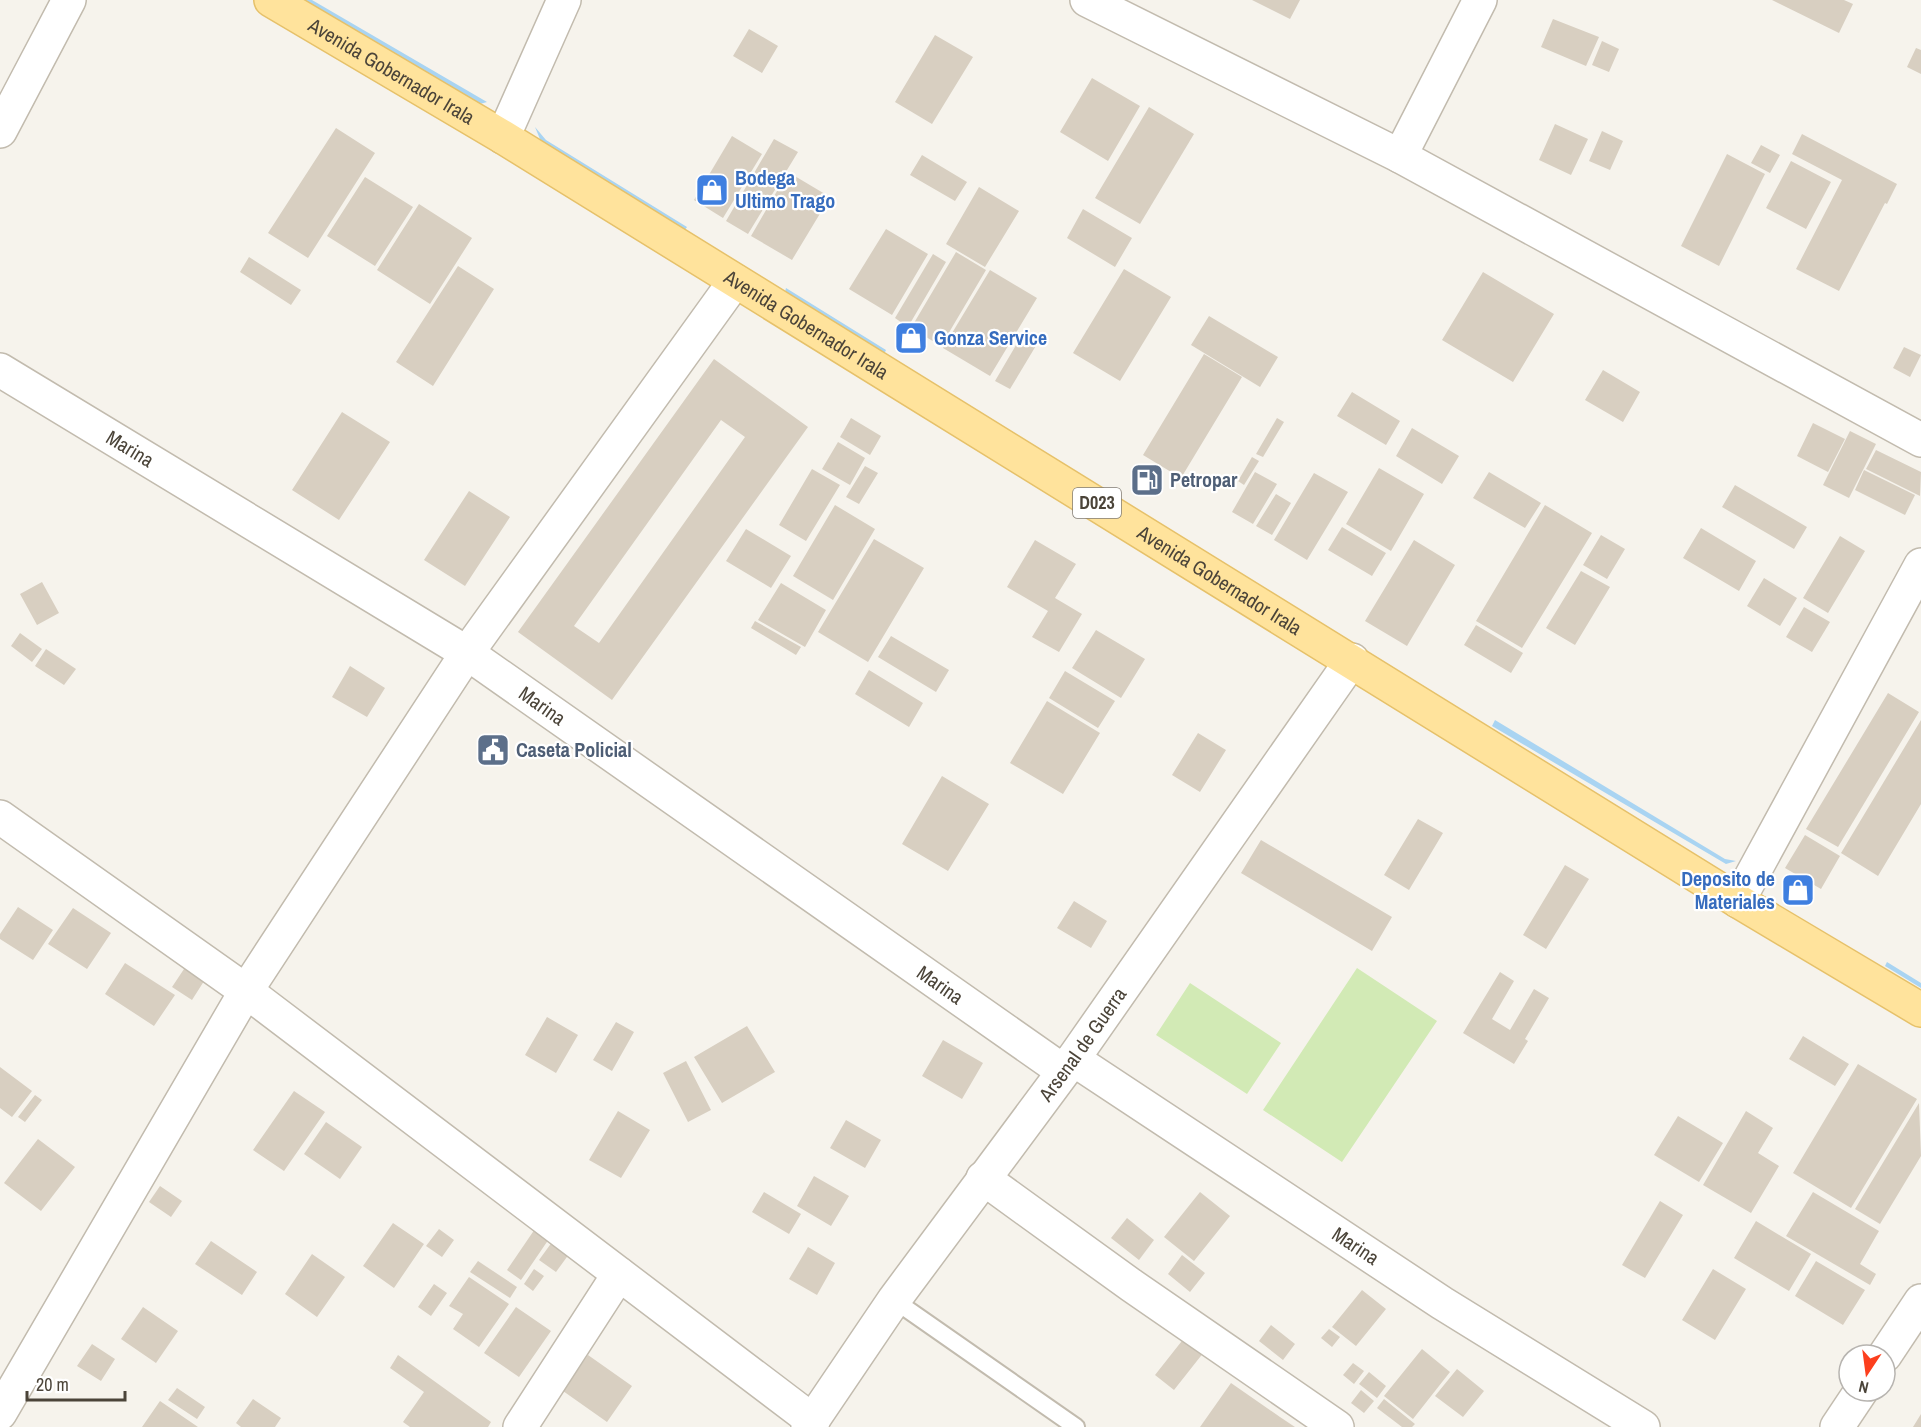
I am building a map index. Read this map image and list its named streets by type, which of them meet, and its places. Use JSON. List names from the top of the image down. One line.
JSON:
{"streets":{"main road":["Avenida Gobernador Irala","D023"],"street":["Marina","Arsenal de Guerra"]},"crossings":[["Avenida Gobernador Irala","Arsenal de Guerra"],["Marina","Arsenal de Guerra"]],"places":{"shop":["Bodega Ultimo Trago","Gonza Service","Deposito de Materiales"],"fuel station":["Petropar"],"public building":["Caseta Policial"]},"scale_bar":"20 m","north":"bottom"}
